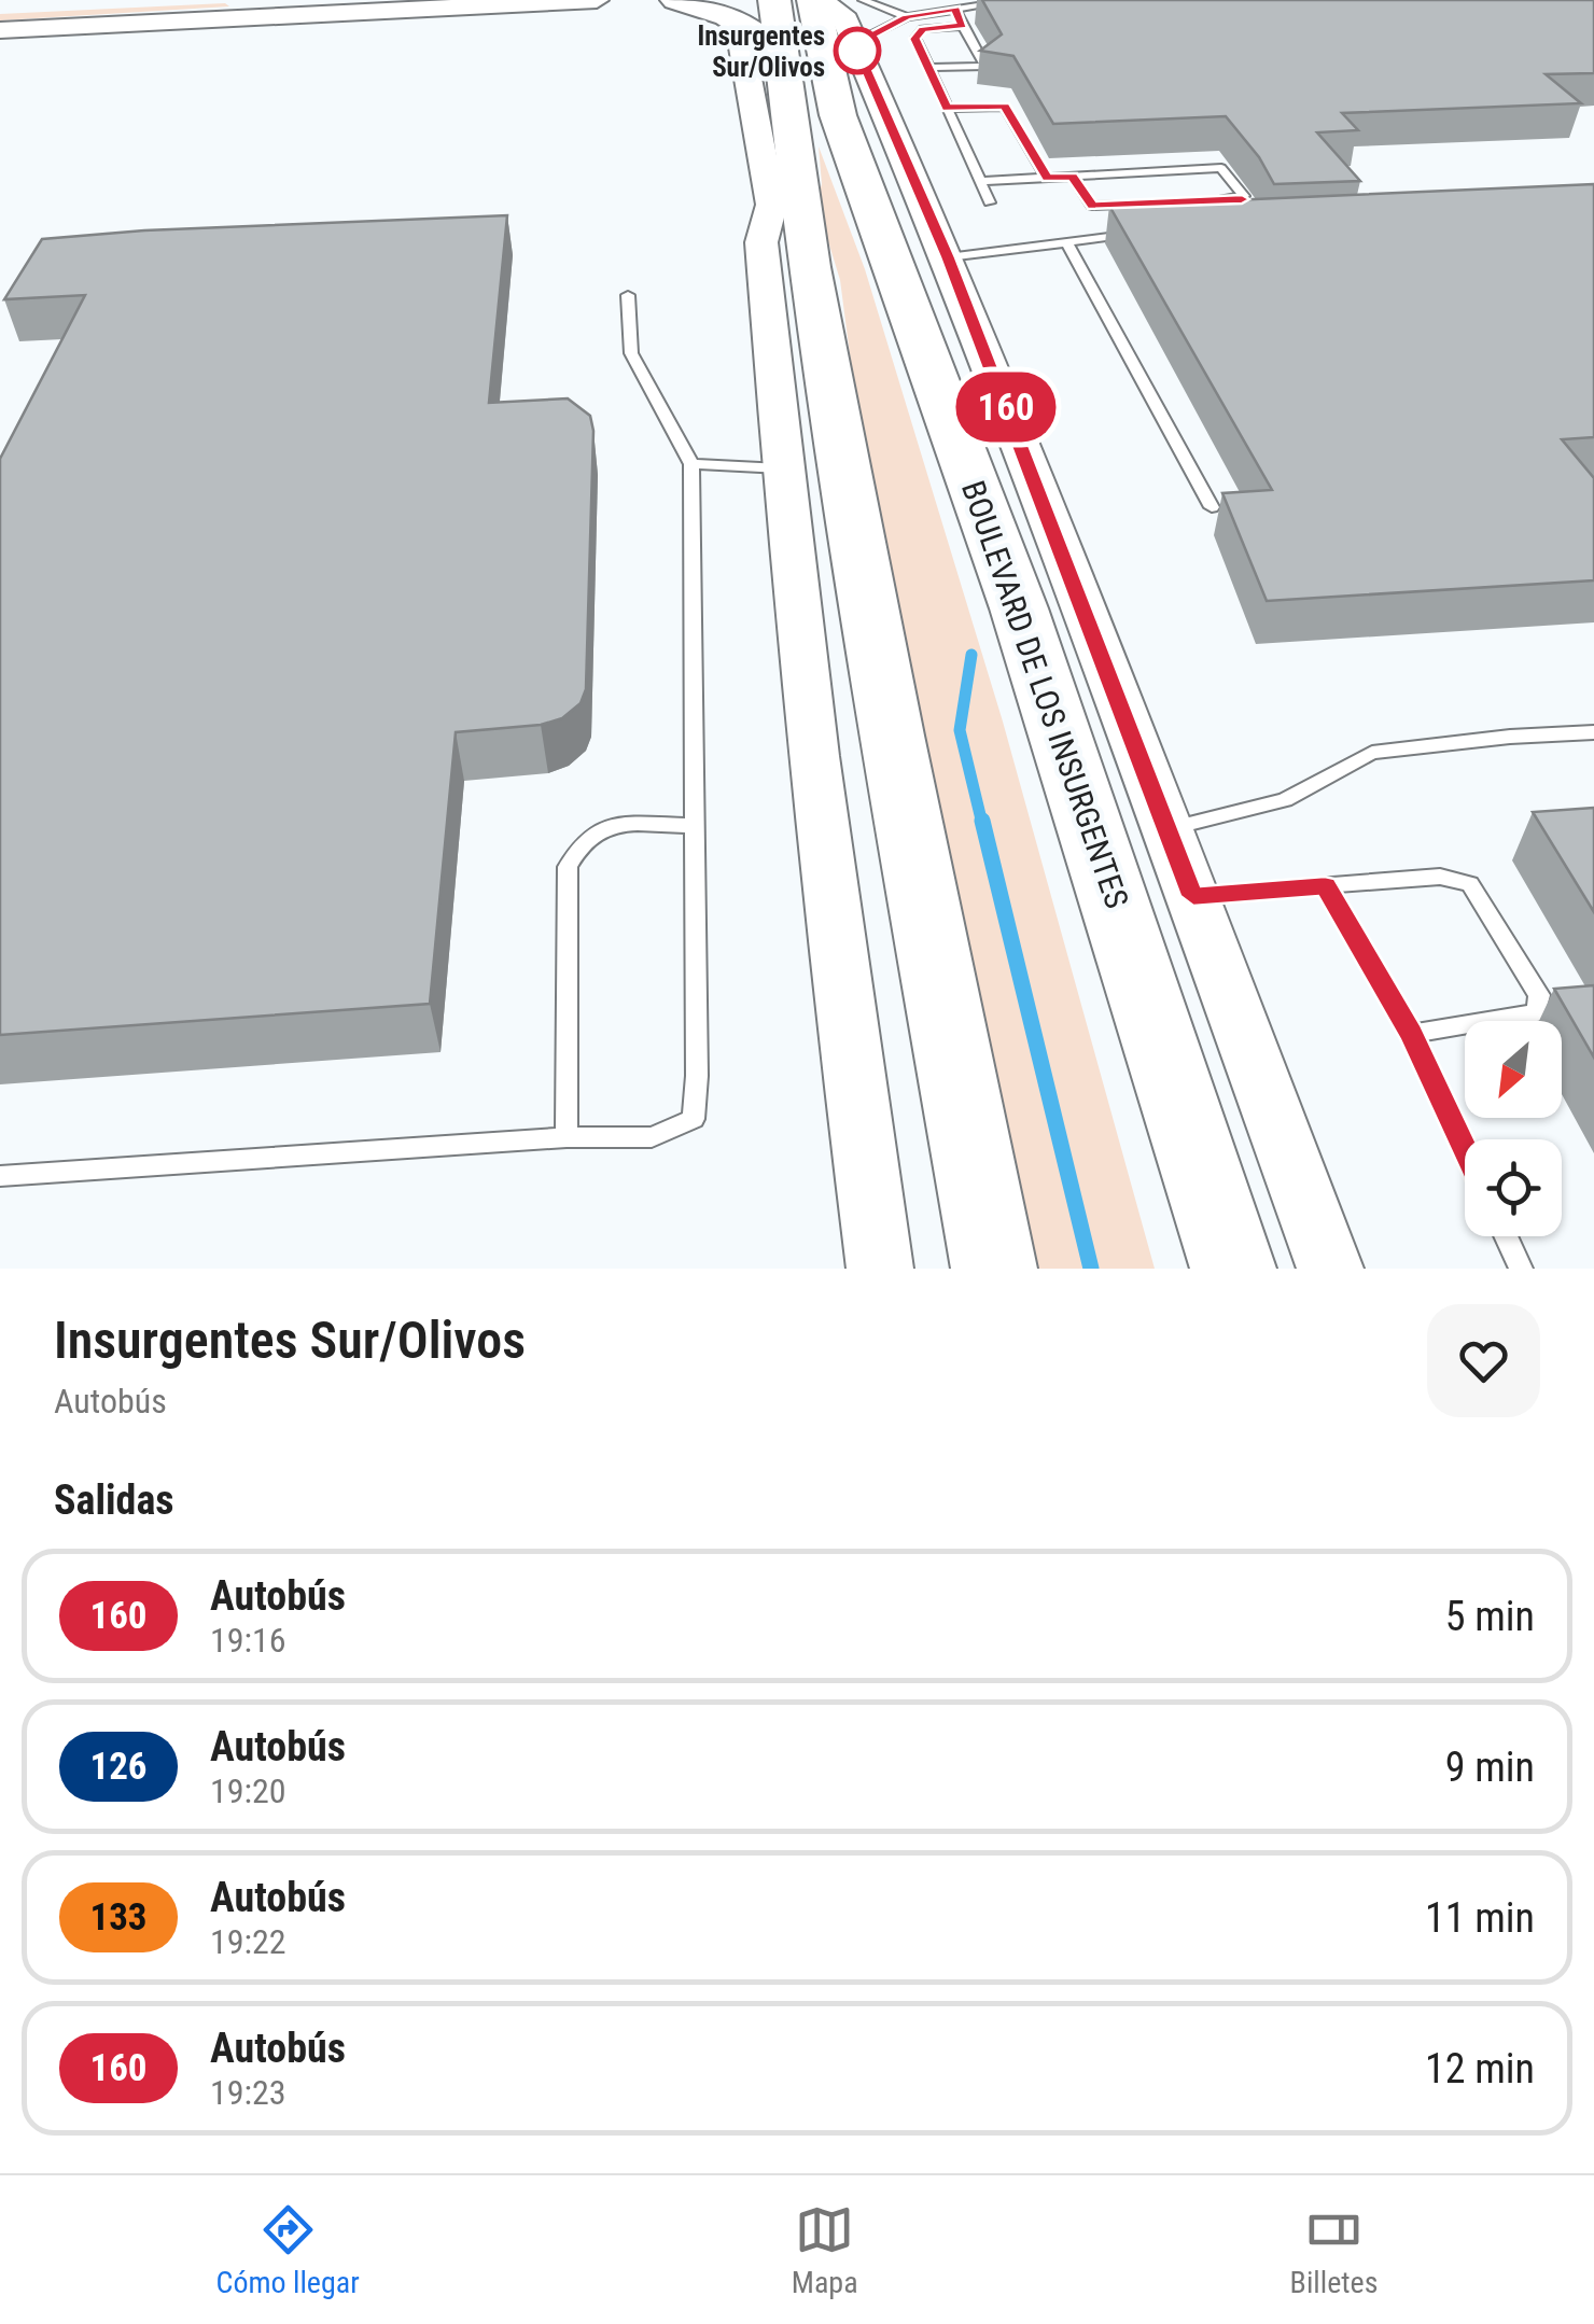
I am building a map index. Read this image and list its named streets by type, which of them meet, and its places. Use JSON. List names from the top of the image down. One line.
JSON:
{"streets":{"highway":["BOULEVARD DE LOS INSURGENTES"]},"places":["Insurgentes Sur/Olivos"],"lines":["bus line 160"],"north":"bottom left","page":{"on_map":"160","heading":[["Insurgentes Sur/Olivos","Autobús"],"Salidas"],"list":[{"mark":"160","name":"Autobús","note":"19:16","value":"5 min"},{"mark":"126","name":"Autobús","note":"19:20","value":"9 min"},{"mark":"133","name":"Autobús","note":"19:22","value":"11 min"},{"mark":"160","name":"Autobús","note":"19:23","value":"12 min"}],"tabs":["Cómo llegar","Mapa","Billetes"]}}
